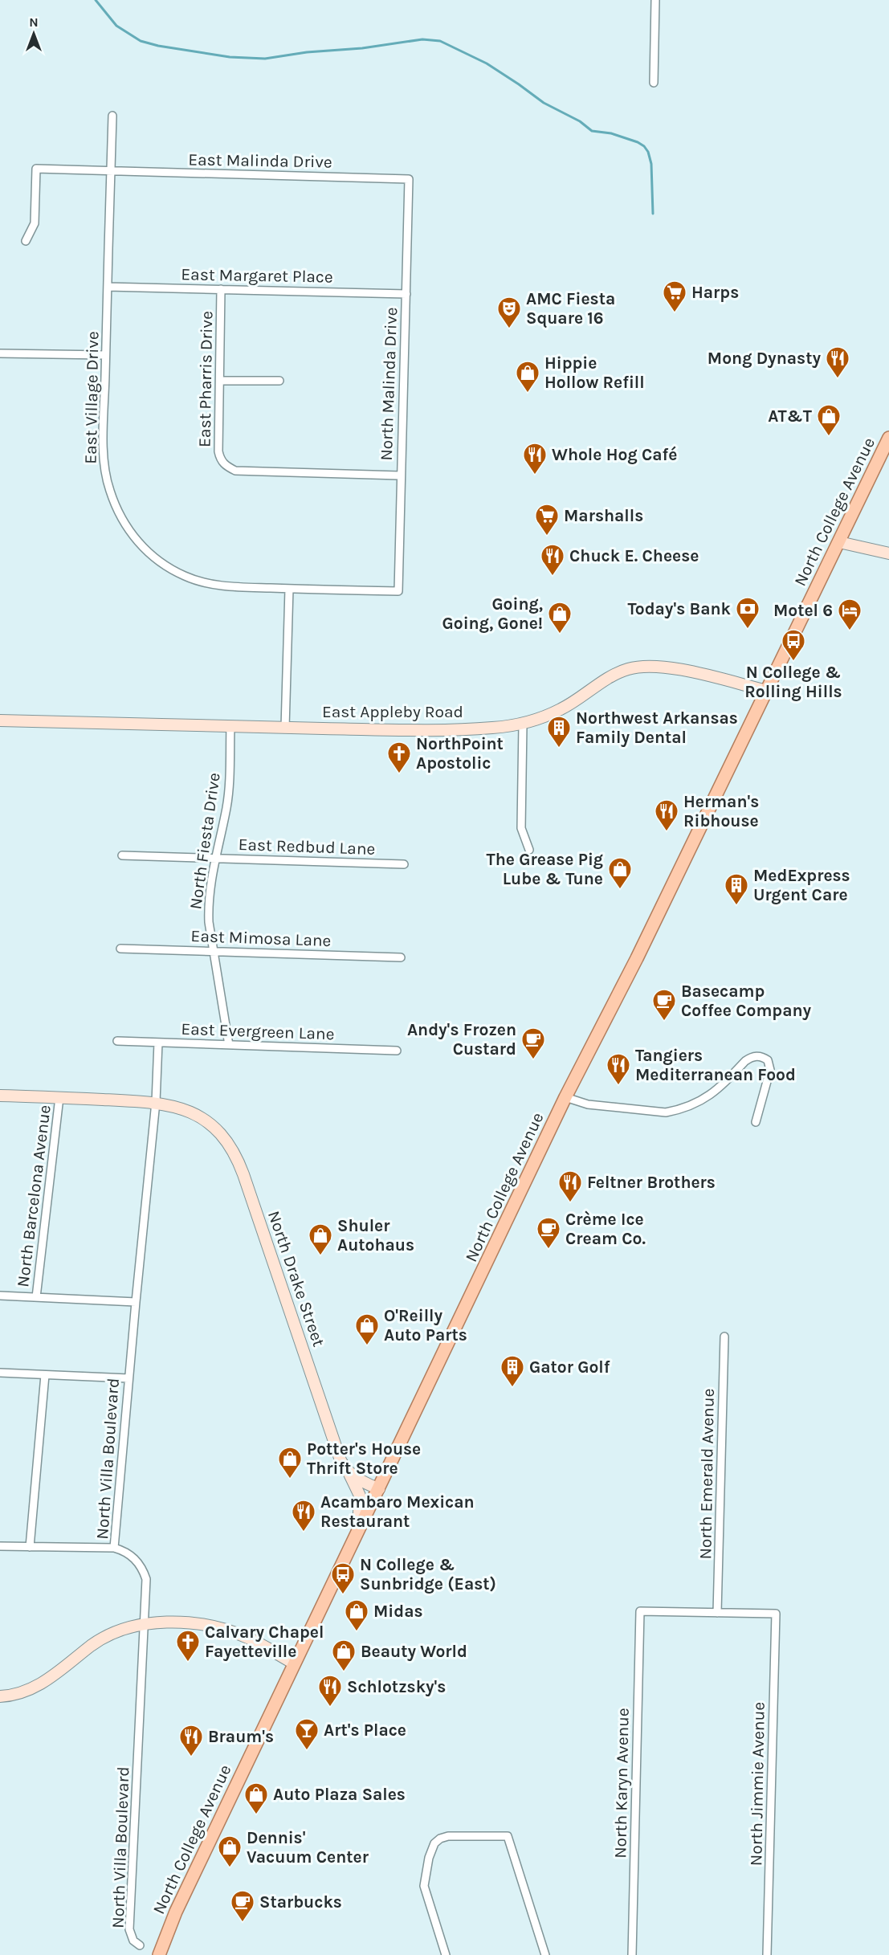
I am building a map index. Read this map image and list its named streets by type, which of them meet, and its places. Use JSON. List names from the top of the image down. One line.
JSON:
{"streets":{"main road":["North College Avenue"],"street":["East Malinda Drive","East Margaret Place","East Pharris Drive","North Malinda Drive","East Village Drive","East Appleby Road","North Fiesta Drive","East Redbud Lane","East Mimosa Lane","East Evergreen Lane","North Barcelona Avenue","North Drake Street","North Villa Boulevard","North Emerald Avenue","North Karyn Avenue","North Jimmie Avenue"]},"crossings":[["East Malinda Drive","North Malinda Drive"],["East Malinda Drive","East Village Drive"],["East Margaret Place","East Pharris Drive"],["East Margaret Place","North Malinda Drive"],["East Margaret Place","East Village Drive"],["East Pharris Drive","North Malinda Drive"],["North Malinda Drive","East Village Drive"],["North College Avenue","East Appleby Road"],["North College Avenue","North Drake Street"],["East Appleby Road","North Fiesta Drive"],["North Fiesta Drive","East Redbud Lane"],["North Fiesta Drive","East Mimosa Lane"],["North Fiesta Drive","East Evergreen Lane"],["East Evergreen Lane","North Villa Boulevard"],["North Barcelona Avenue","North Drake Street"],["North Drake Street","North Villa Boulevard"],["North Emerald Avenue","North Karyn Avenue"],["North Emerald Avenue","North Jimmie Avenue"],["North Karyn Avenue","North Jimmie Avenue"]],"places":{"supermarket":["Harps","Marshalls"],"theatre":["AMC Fiesta Square 16"],"restaurant":["Mong Dynasty","Whole Hog Café","Chuck E. Cheese","Herman's Ribhouse","Tangiers Mediterranean Food","Feltner Brothers","Acambaro Mexican Restaurant","Schlotzsky's","Braum's"],"shop":["Hippie Hollow Refill","AT&T","Going, Going, Gone!","The Grease Pig Lube & Tune","Shuler Autohaus","O'Reilly Auto Parts","Potter's House Thrift Store","Midas","Beauty World","Auto Plaza Sales","Dennis' Vacuum Center"],"bank":["Today's Bank"],"hotel":["Motel 6"],"bus stop":["N College & Rolling Hills","N College & Sunbridge (East)"],"building":["Northwest Arkansas Family Dental","MedExpress Urgent Care","Gator Golf"],"church":["NorthPoint Apostolic","Calvary Chapel Fayetteville"],"cafe":["Basecamp Coffee Company","Andy's Frozen Custard","Crème Ice Cream Co.","Starbucks"],"bar":["Art's Place"]},"north":"top"}
